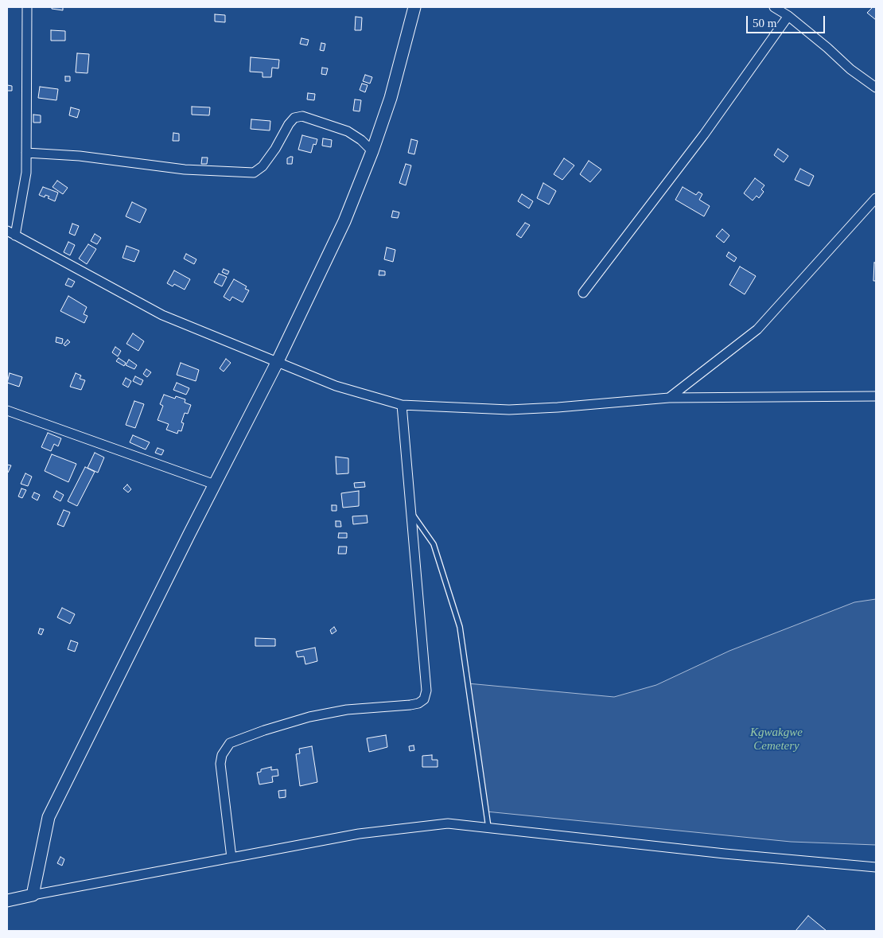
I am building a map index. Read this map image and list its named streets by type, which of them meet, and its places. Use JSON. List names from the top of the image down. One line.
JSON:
{"parks":["Kgwakgwe Cemetery"],"scale_bar":"50 m"}
